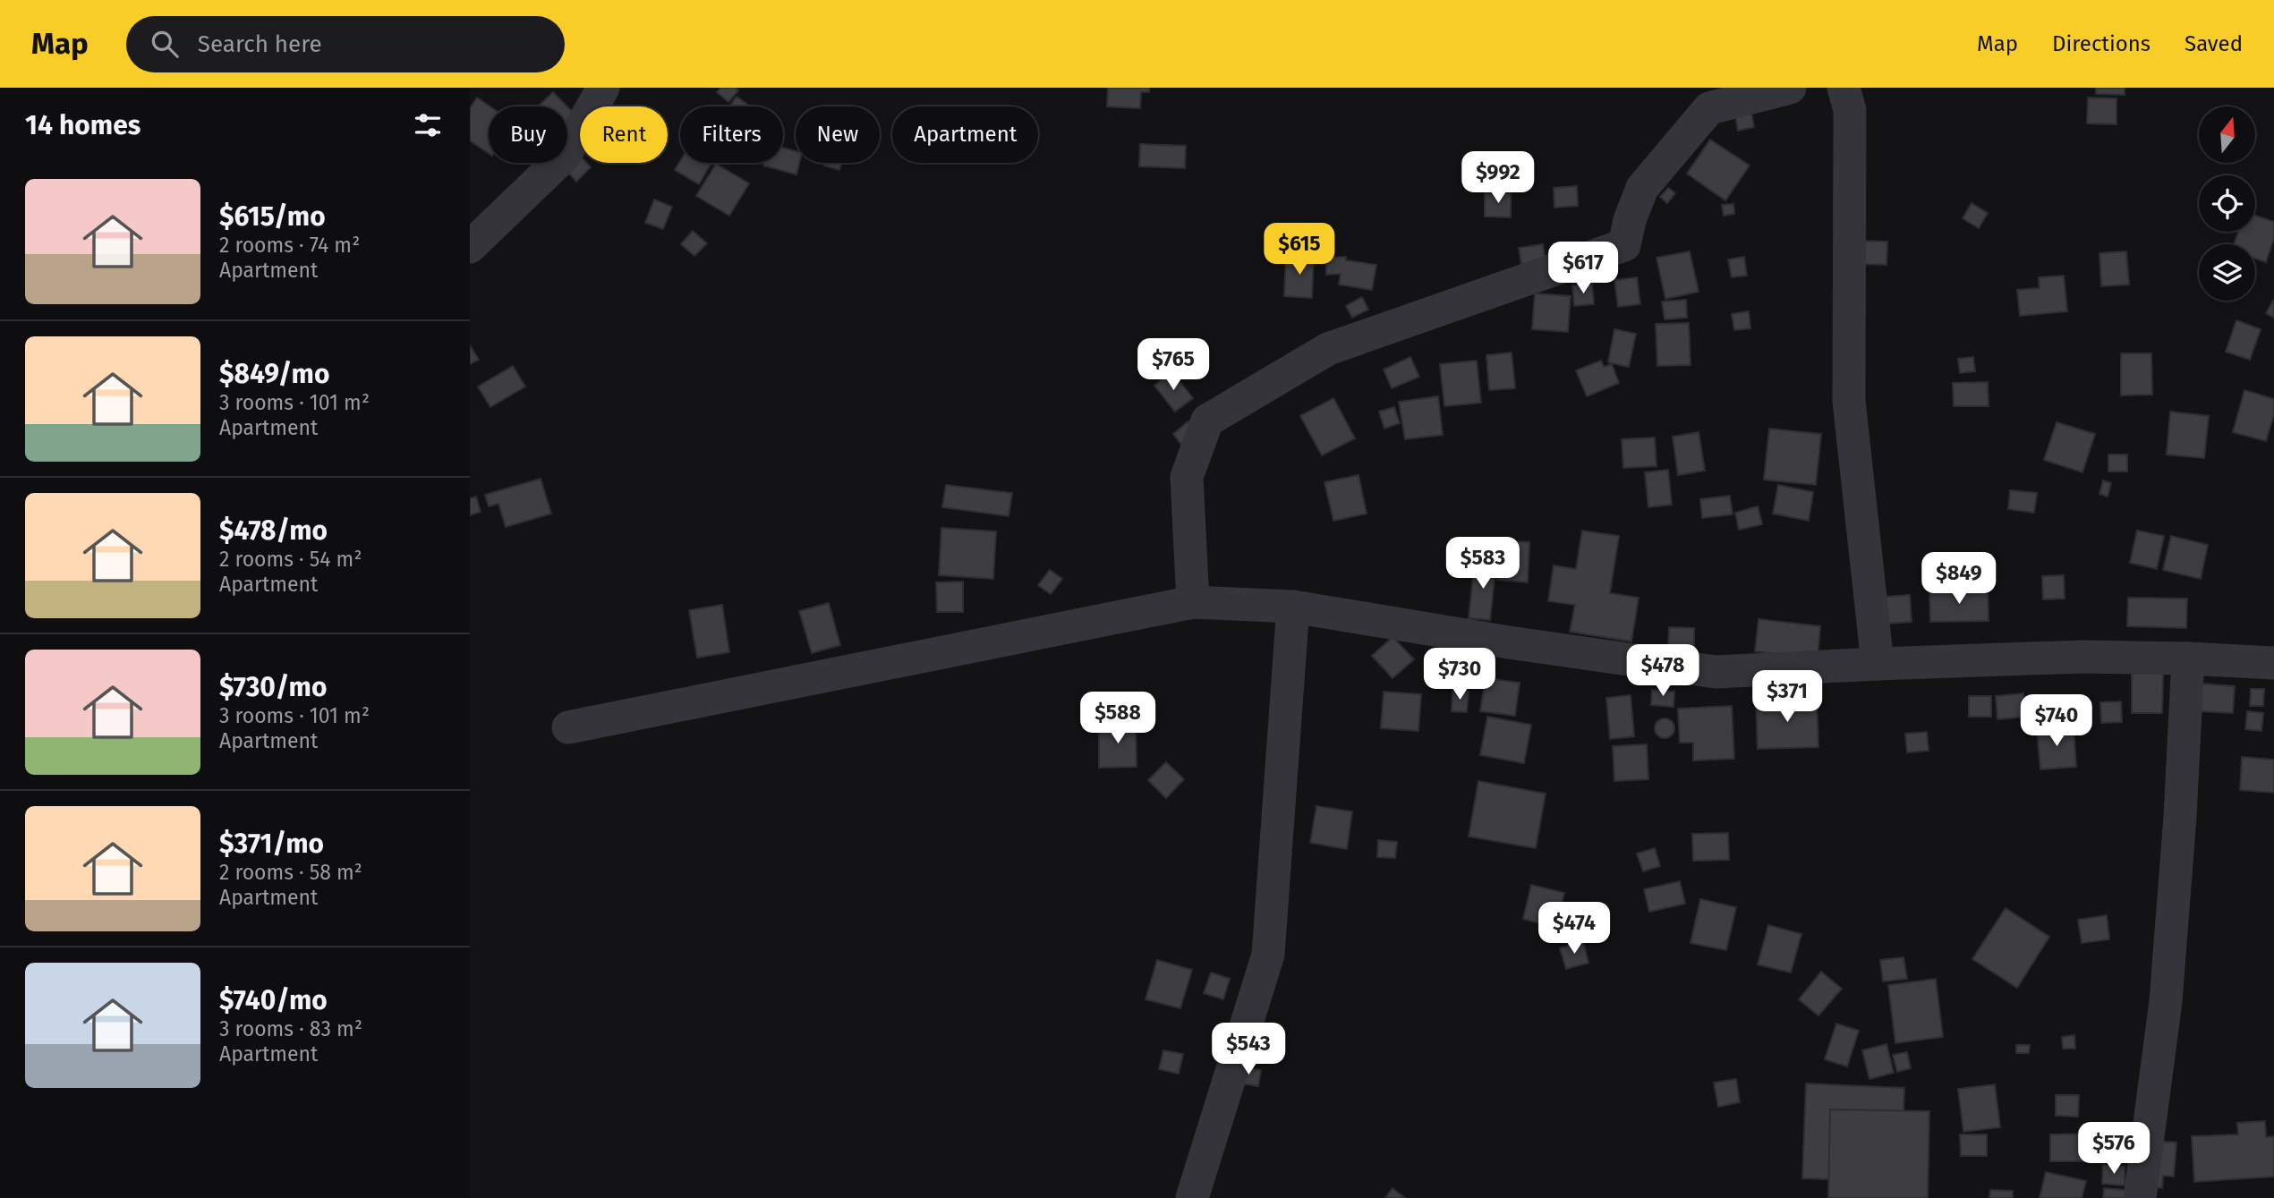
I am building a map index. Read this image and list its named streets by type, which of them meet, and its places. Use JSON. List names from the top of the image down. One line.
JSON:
{"north":"top","page":{"header":"Map","search":"Search here","nav":["Map","Directions","Saved"],"heading":"14 homes","chip":["Buy","Rent","Filters","New","Apartment"],"price":["$992","$615","$617","$765","$583","$849","$478","$730","$371","$588","$740","$474","$543","$576"],"list":[{"name":"$615/mo","note":"2 rooms · 74 m² · Apartment"},{"name":"$849/mo","note":"3 rooms · 101 m² · Apartment"},{"name":"$478/mo","note":"2 rooms · 54 m² · Apartment"},{"name":"$730/mo","note":"3 rooms · 101 m² · Apartment"},{"name":"$371/mo","note":"2 rooms · 58 m² · Apartment"},{"name":"$740/mo","note":"3 rooms · 83 m² · Apartment"}]}}
